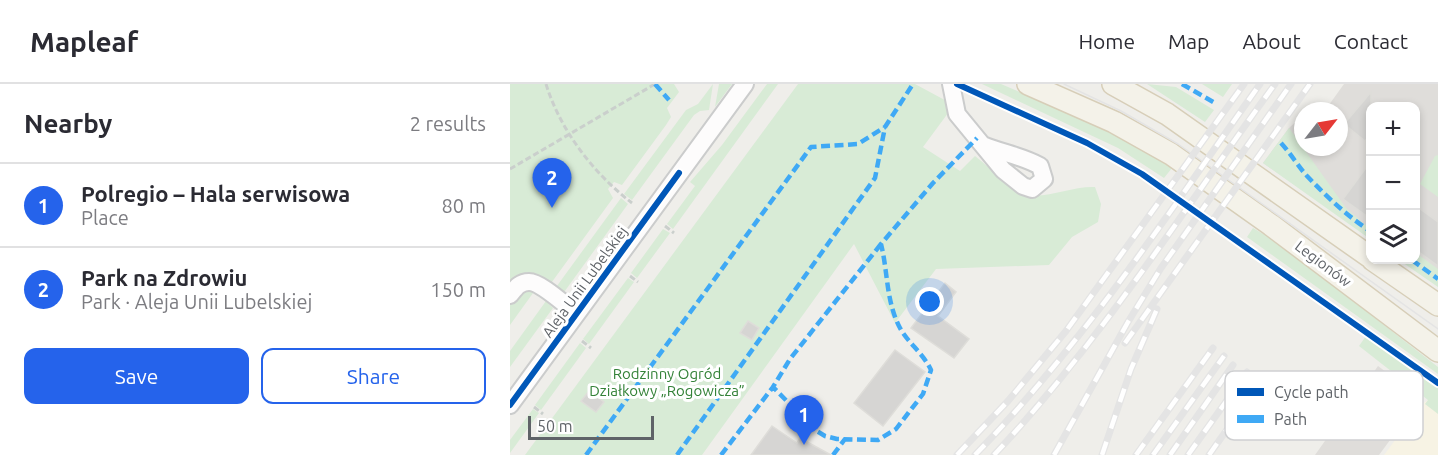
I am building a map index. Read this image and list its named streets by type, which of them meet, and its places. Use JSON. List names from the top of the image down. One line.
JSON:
{"streets":{"main road":["Legionów"],"street":["Aleja Unii Lubelskiej"]},"parks":["Rodzinny Ogród Działkowy „Rogowicza”"],"legend":["Cycle path","Path"],"scale_bar":"50 m","north":"top right","page":{"header":"Mapleaf","nav":["Home","Map","About","Contact"],"heading":["Nearby","2 results"],"map_buttons":["+","−"],"pins":["2","1"],"list":[{"mark":"1","name":"Polregio – Hala serwisowa","note":"Place","value":"80 m"},{"mark":"2","name":"Park na Zdrowiu","note":"Park · Aleja Unii Lubelskiej","value":"150 m"}],"buttons":["Save","Share"],"scale":"50 m"}}
